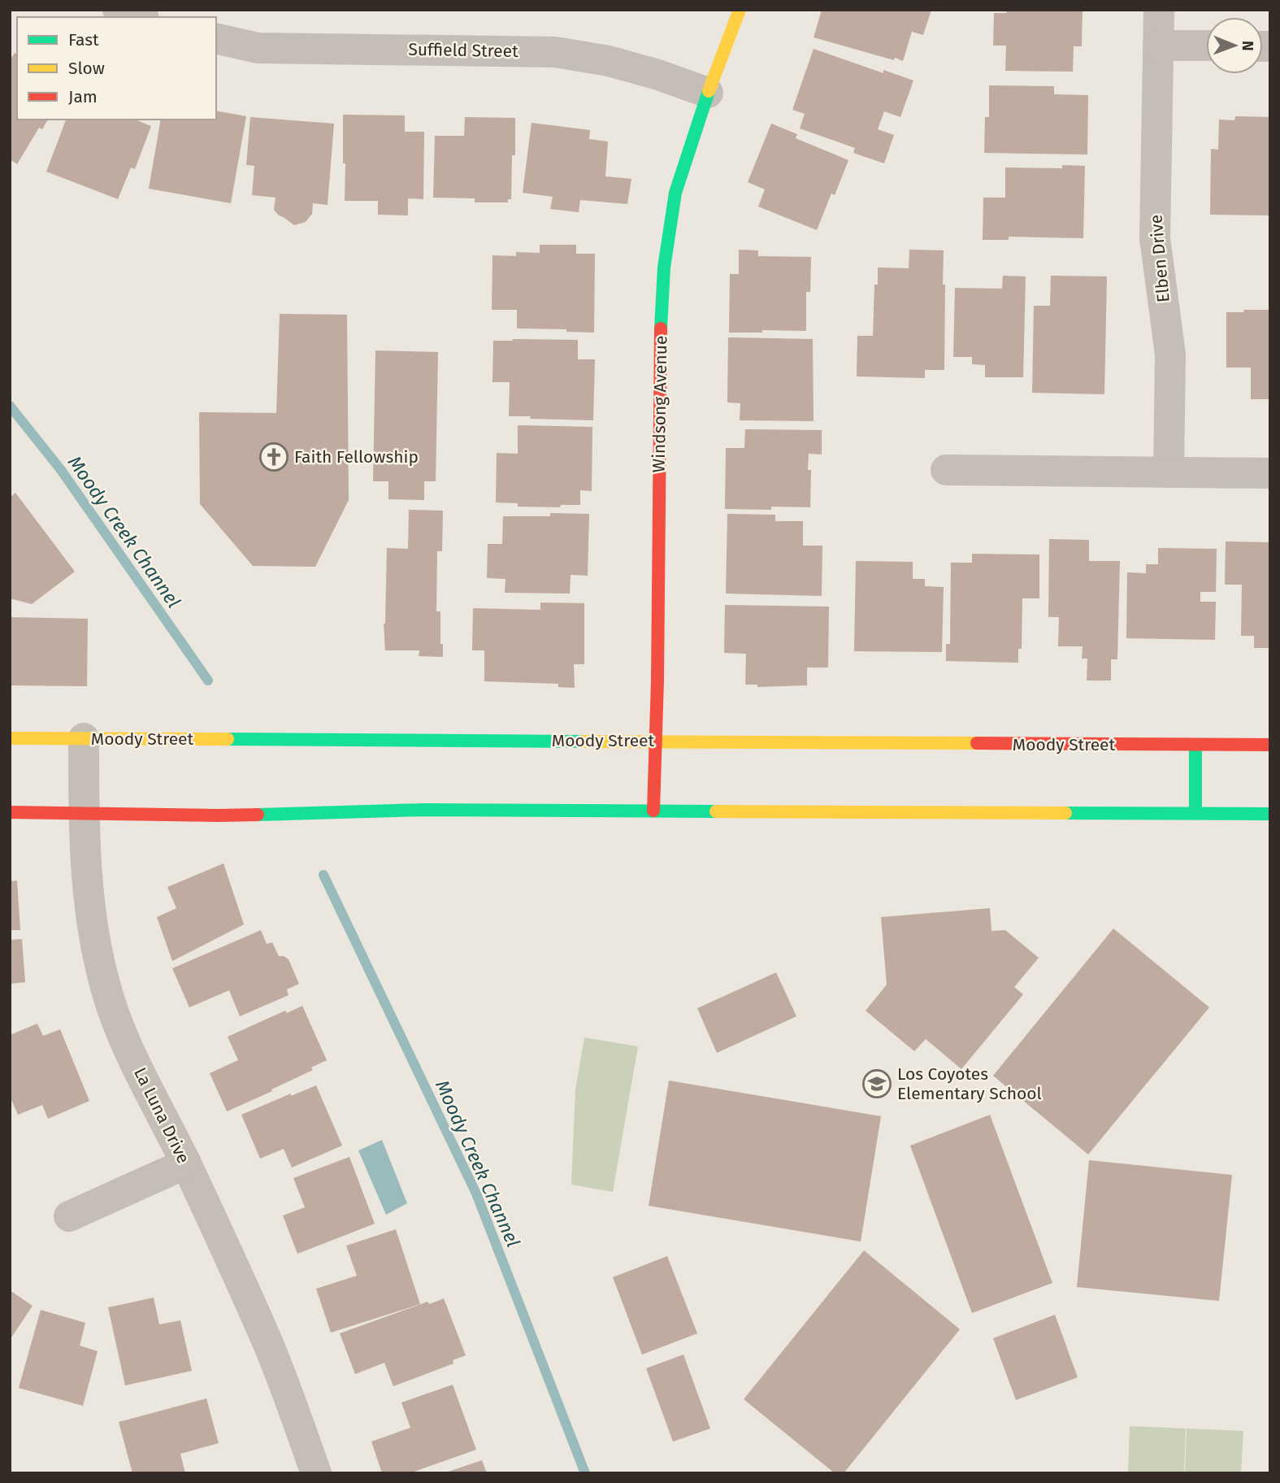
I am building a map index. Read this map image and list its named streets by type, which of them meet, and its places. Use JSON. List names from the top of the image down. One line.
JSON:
{"streets":{"main road":["Windsong Avenue","Moody Street"],"street":["Suffield Street","Elben Drive","La Luna Drive"]},"crossings":[["Suffield Street","Windsong Avenue"],["Windsong Avenue","Moody Street"],["Moody Street","La Luna Drive"]],"water":["Moody Creek Channel"],"places":{"church":["Faith Fellowship"],"school or university":["Los Coyotes Elementary School"]},"legend":["Fast","Slow","Jam"],"north":"right"}
